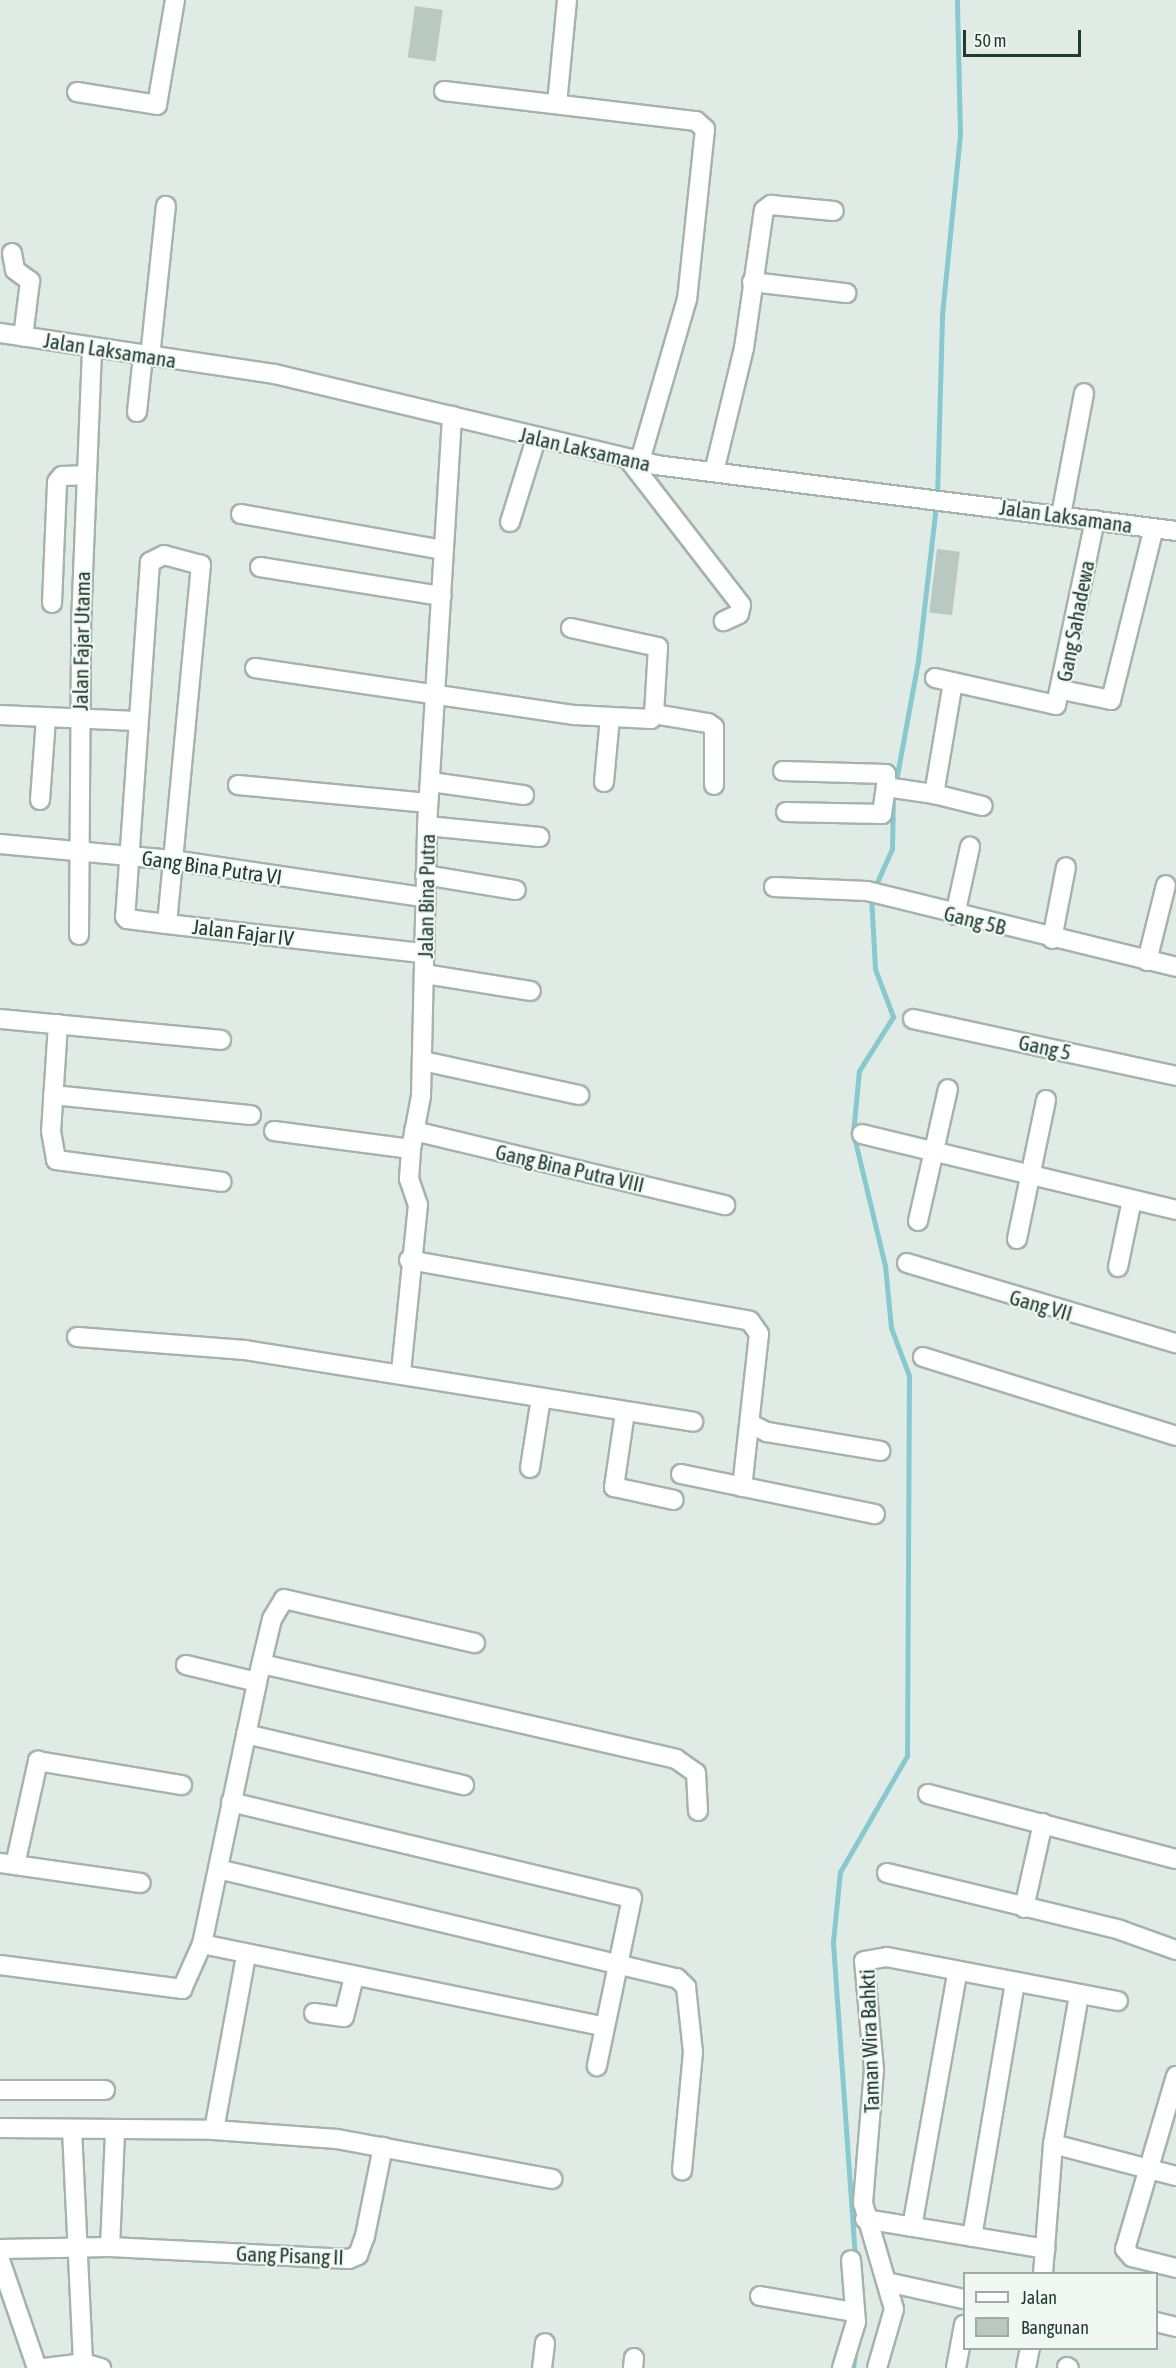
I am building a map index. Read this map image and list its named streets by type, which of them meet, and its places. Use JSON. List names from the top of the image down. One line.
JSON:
{"streets":{"street":["Jalan Laksamana","Gang Sahadewa","Jalan Fajar Utama","Gang Bina Putra VI","Jalan Bina Putra","Gang 5B","Jalan Fajar IV","Gang 5","Gang Bina Putra VIII","Gang VII","Taman Wira Bahkti","Gang Pisang II"]},"crossings":[["Jalan Laksamana","Gang Sahadewa"],["Jalan Laksamana","Jalan Fajar Utama"],["Jalan Laksamana","Jalan Bina Putra"],["Jalan Fajar Utama","Gang Bina Putra VI"],["Gang Bina Putra VI","Jalan Bina Putra"],["Gang Bina Putra VI","Jalan Fajar IV"],["Jalan Bina Putra","Jalan Fajar IV"],["Jalan Bina Putra","Gang Bina Putra VIII"]],"legend":["Jalan","Bangunan"],"scale_bar":"50 m"}
